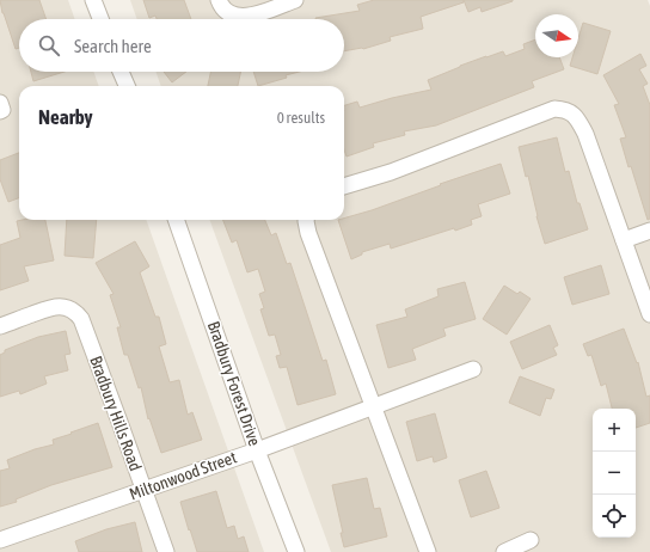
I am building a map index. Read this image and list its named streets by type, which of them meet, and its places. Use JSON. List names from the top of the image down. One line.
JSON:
{"streets":{"street":["Bradbury Forest Drive","Bradbury Hills Road","Miltonwood Street"]},"crossings":[["Bradbury Forest Drive","Miltonwood Street"],["Bradbury Hills Road","Miltonwood Street"]],"north":"right","page":{"search":"Search here","heading":["Nearby","0 results"],"map_buttons":["+","−"]}}
